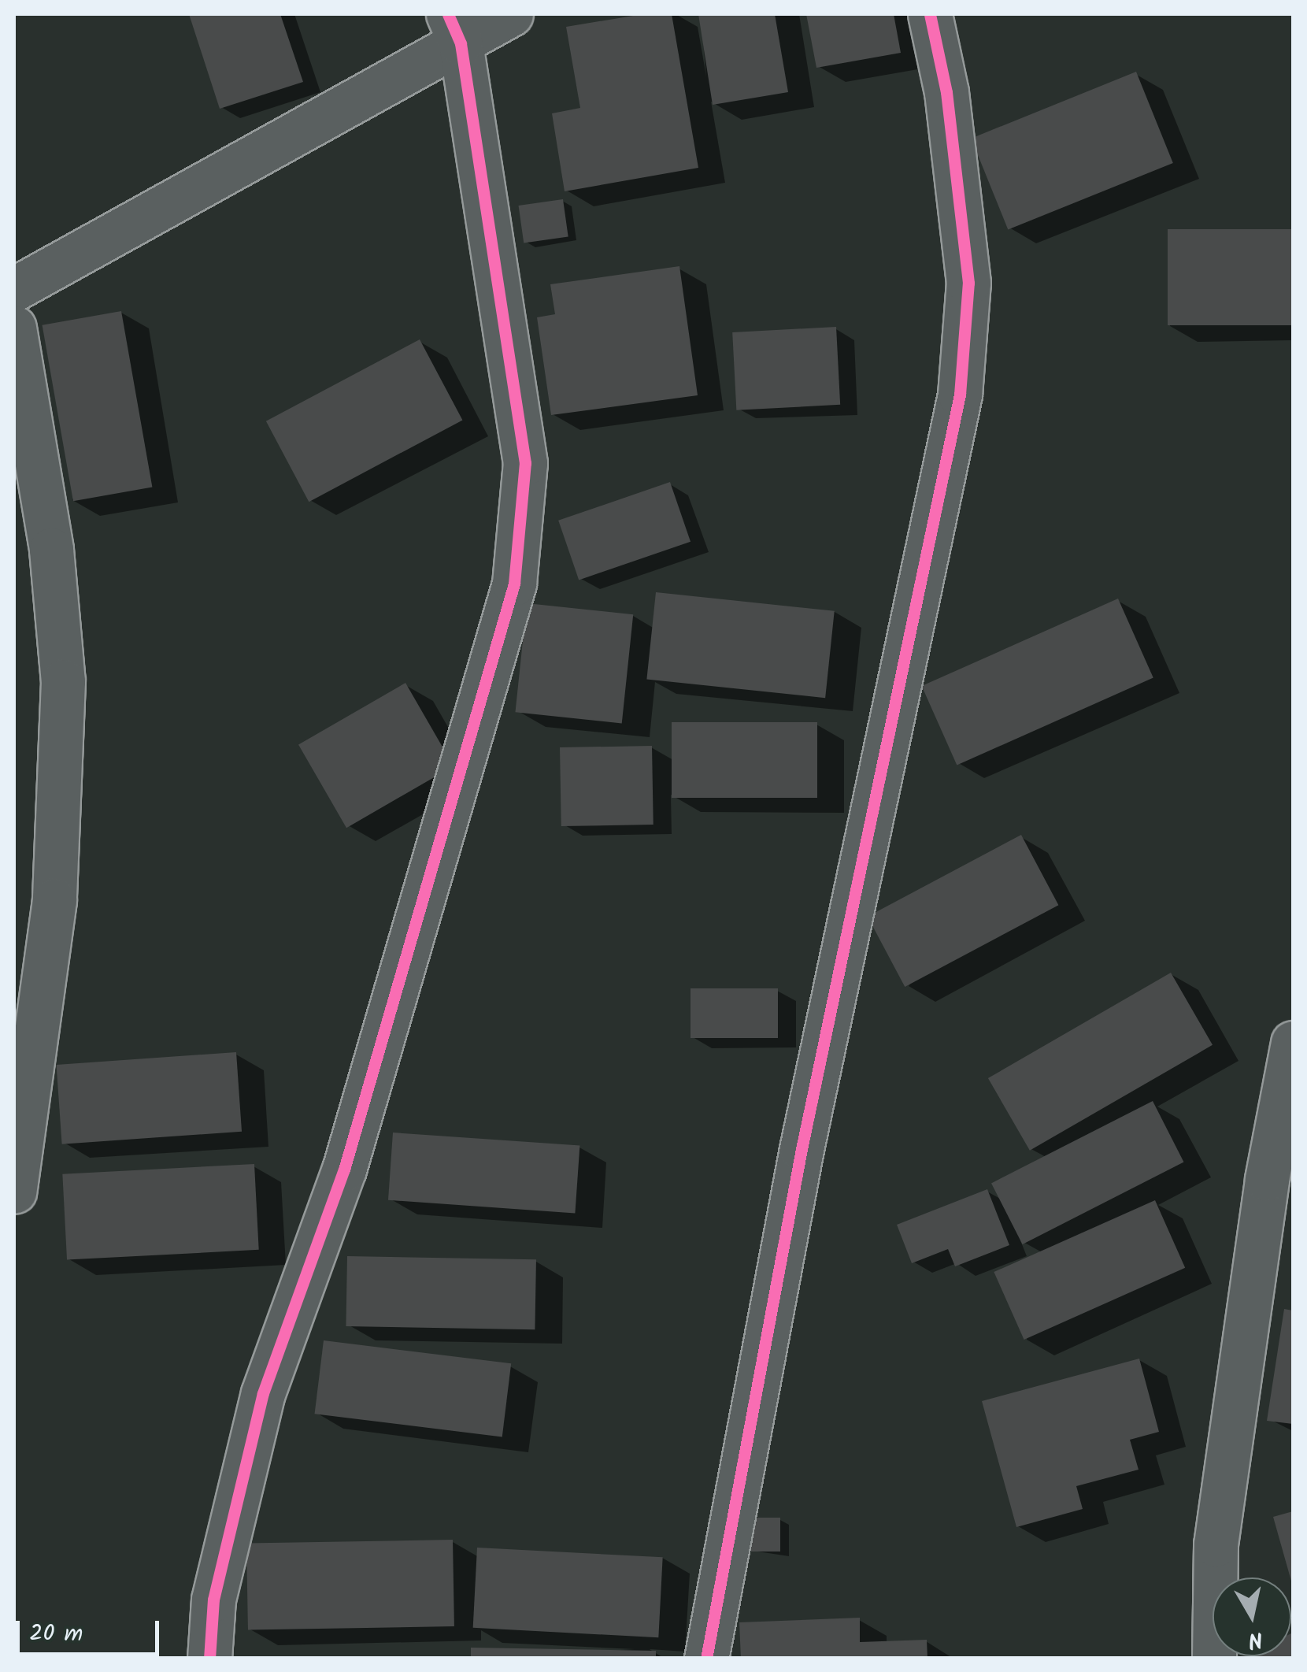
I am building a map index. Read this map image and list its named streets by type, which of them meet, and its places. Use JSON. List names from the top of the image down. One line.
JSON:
{"scale_bar":"20 m","north":"bottom"}
